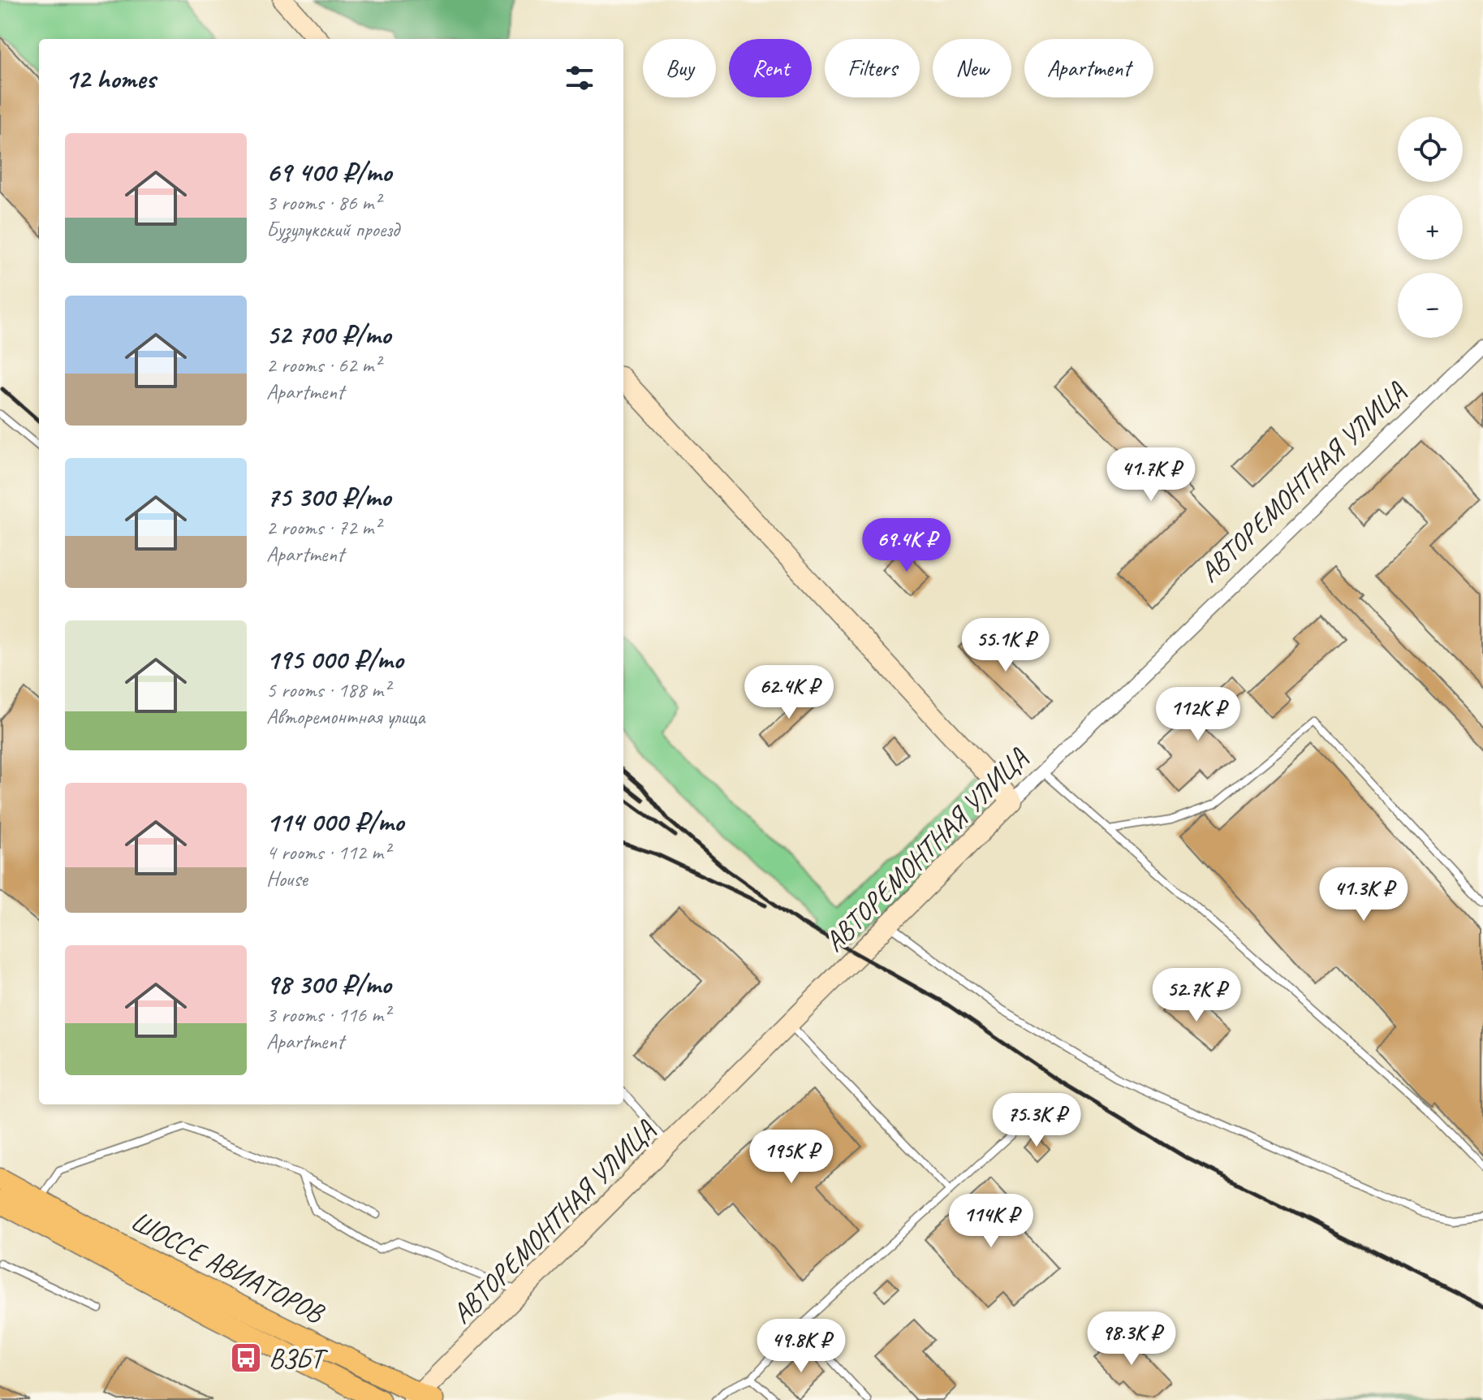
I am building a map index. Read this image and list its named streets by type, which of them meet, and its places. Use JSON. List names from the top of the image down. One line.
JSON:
{"streets":{"main road":["АВТОРЕМОНТНАЯ УЛИЦА","ШОССЕ АВИАТОРОВ"]},"crossings":[["АВТОРЕМОНТНАЯ УЛИЦА","ШОССЕ АВИАТОРОВ"]],"places":{"bus stop":["ВЗБТ"]},"page":{"chip":["Buy","Rent","Filters","New","Apartment"],"heading":"12 homes","map_buttons":["+","−"],"list":[{"name":"69 400 ₽/mo","note":"3 rooms · 86 m² · Бузулукский проезд"},{"name":"52 700 ₽/mo","note":"2 rooms · 62 m² · Apartment"},{"name":"75 300 ₽/mo","note":"2 rooms · 72 m² · Apartment"},{"name":"195 000 ₽/mo","note":"5 rooms · 188 m² · Авторемонтная улица"},{"name":"114 000 ₽/mo","note":"4 rooms · 112 m² · House"},{"name":"98 300 ₽/mo","note":"3 rooms · 116 m² · Apartment"}],"price":["41.7K ₽","69.4K ₽","55.1K ₽","62.4K ₽","112K ₽","41.3K ₽","52.7K ₽","75.3K ₽","195K ₽","114K ₽","98.3K ₽","49.8K ₽"]}}
